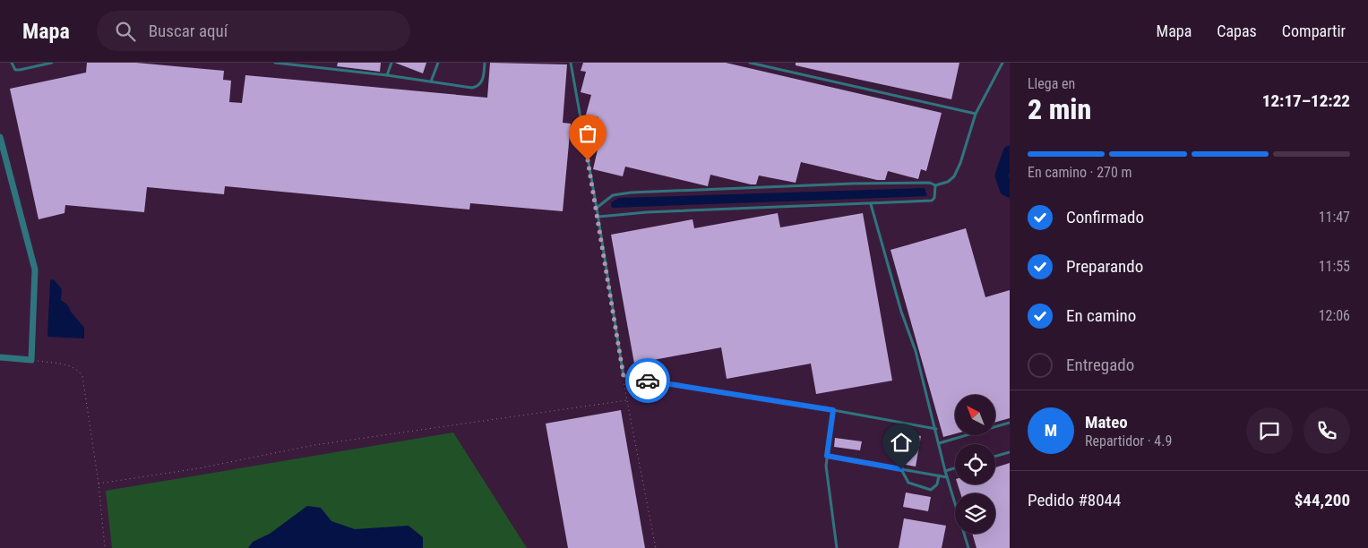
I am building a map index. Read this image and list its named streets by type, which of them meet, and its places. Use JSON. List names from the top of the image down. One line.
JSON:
{"north":"top left","page":{"header":"Mapa","search":"Buscar aquí","nav":["Mapa","Capas","Compartir"],"heading":["2 min","Llega en","12:17–12:22"],"panel":["Mateo","Repartidor · 4.9","Pedido #8044","$44,200"],"bar":"En camino · 270 m","list":[["Confirmado","11:47"],["Preparando","11:55"],["En camino","12:06"],"Entregado"],"round":"M"}}
